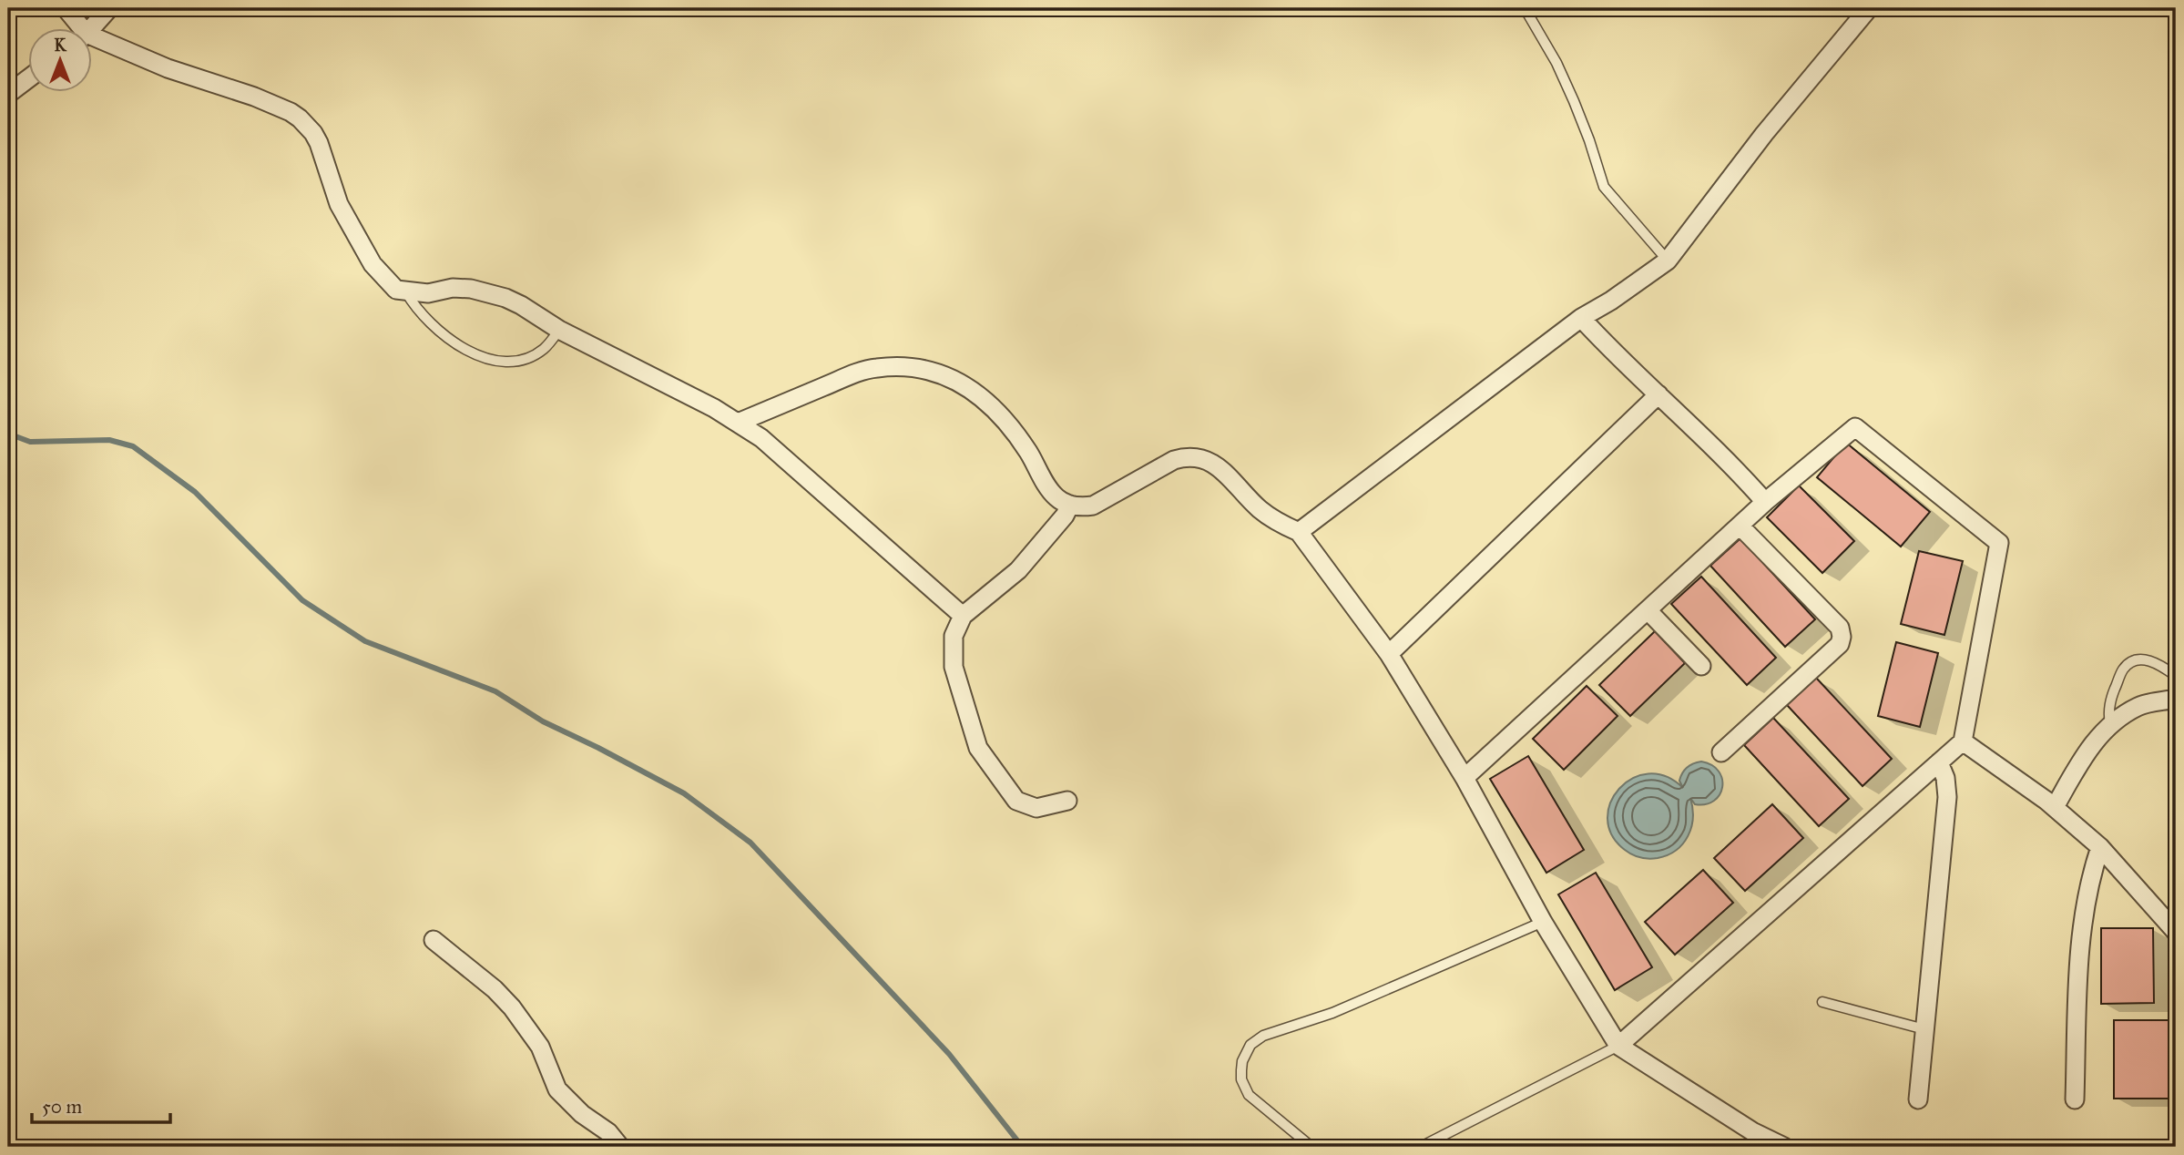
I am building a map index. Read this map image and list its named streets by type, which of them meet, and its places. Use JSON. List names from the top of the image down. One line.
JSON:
{"scale_bar":"50 m","north":"top"}
